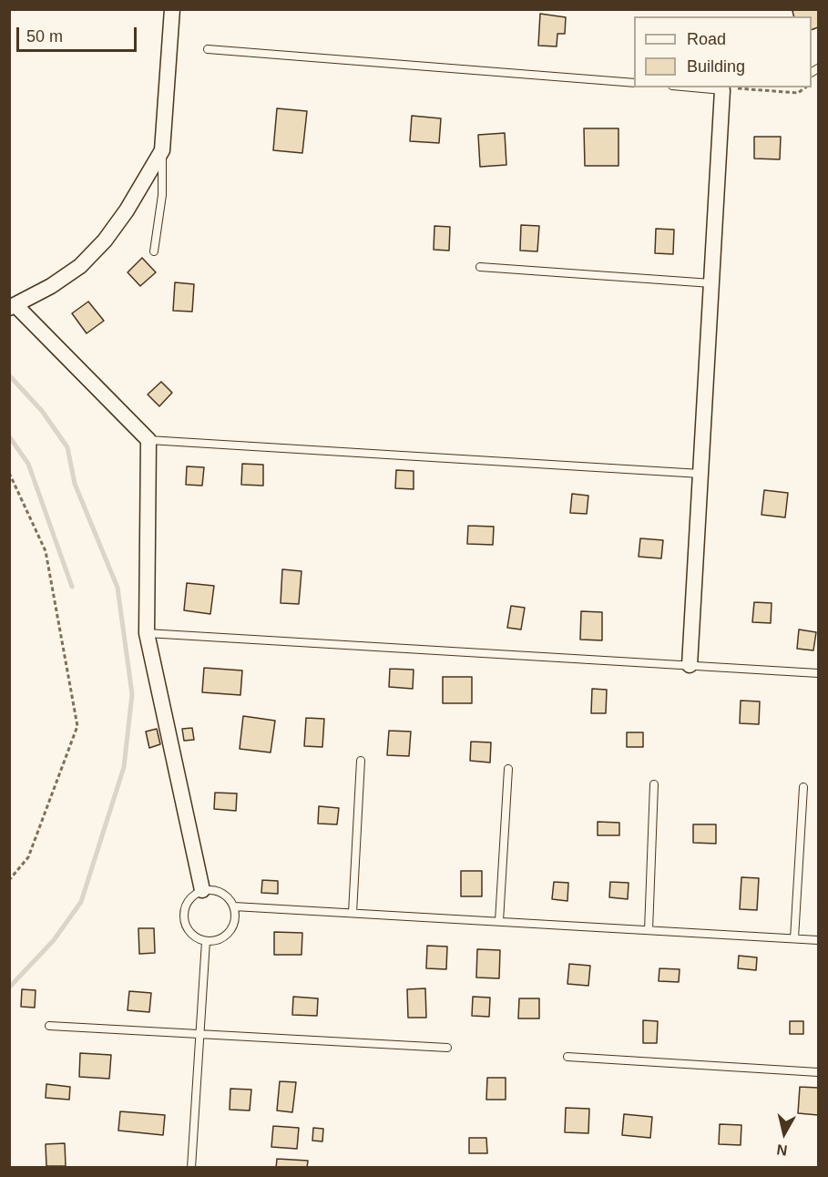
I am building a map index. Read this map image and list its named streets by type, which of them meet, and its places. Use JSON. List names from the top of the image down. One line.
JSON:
{"legend":["Road","Building"],"scale_bar":"50 m","north":"bottom"}
